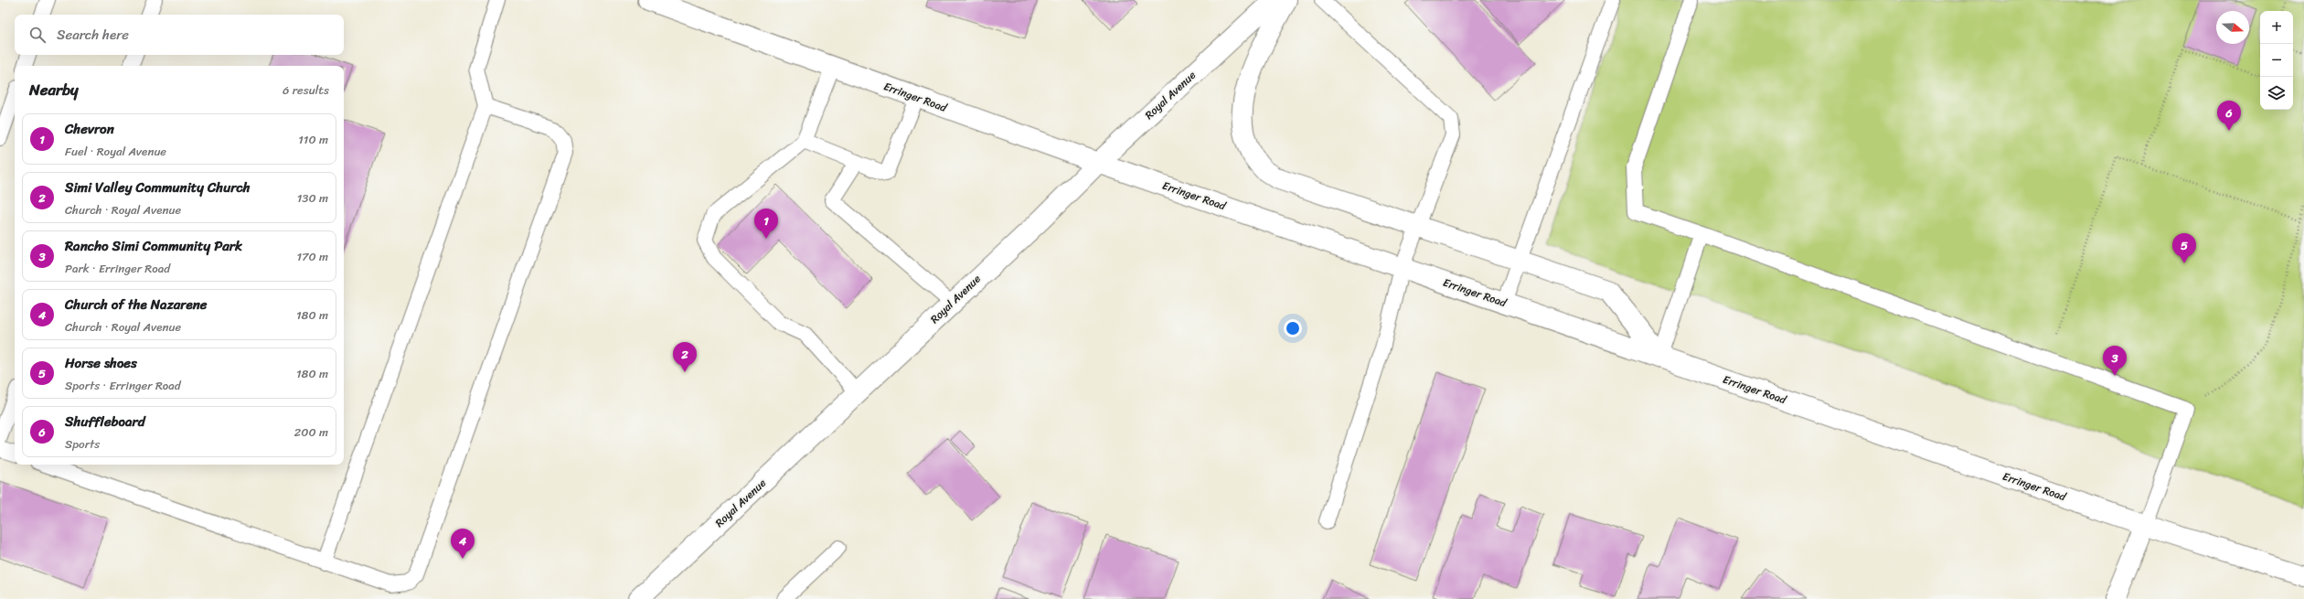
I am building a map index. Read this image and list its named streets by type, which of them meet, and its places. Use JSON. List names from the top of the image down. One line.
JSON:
{"streets":{"main road":["Royal Avenue","Erringer Road"]},"crossings":[["Royal Avenue","Erringer Road"]],"north":"right","page":{"map_buttons":["+","−"],"search":"Search here","heading":["Nearby","6 results"],"pins":["6","1","5","2","3","4"],"list":[{"mark":"1","name":"Chevron","note":"Fuel · Royal Avenue","value":"110 m"},{"mark":"2","name":"Simi Valley Community Church","note":"Church · Royal Avenue","value":"130 m"},{"mark":"3","name":"Rancho Simi Community Park","note":"Park · Erringer Road","value":"170 m"},{"mark":"4","name":"Church of the Nazarene","note":"Church · Royal Avenue","value":"180 m"},{"mark":"5","name":"Horse shoes","note":"Sports · Erringer Road","value":"180 m"},{"mark":"6","name":"Shuffleboard","note":"Sports","value":"200 m"}]}}
